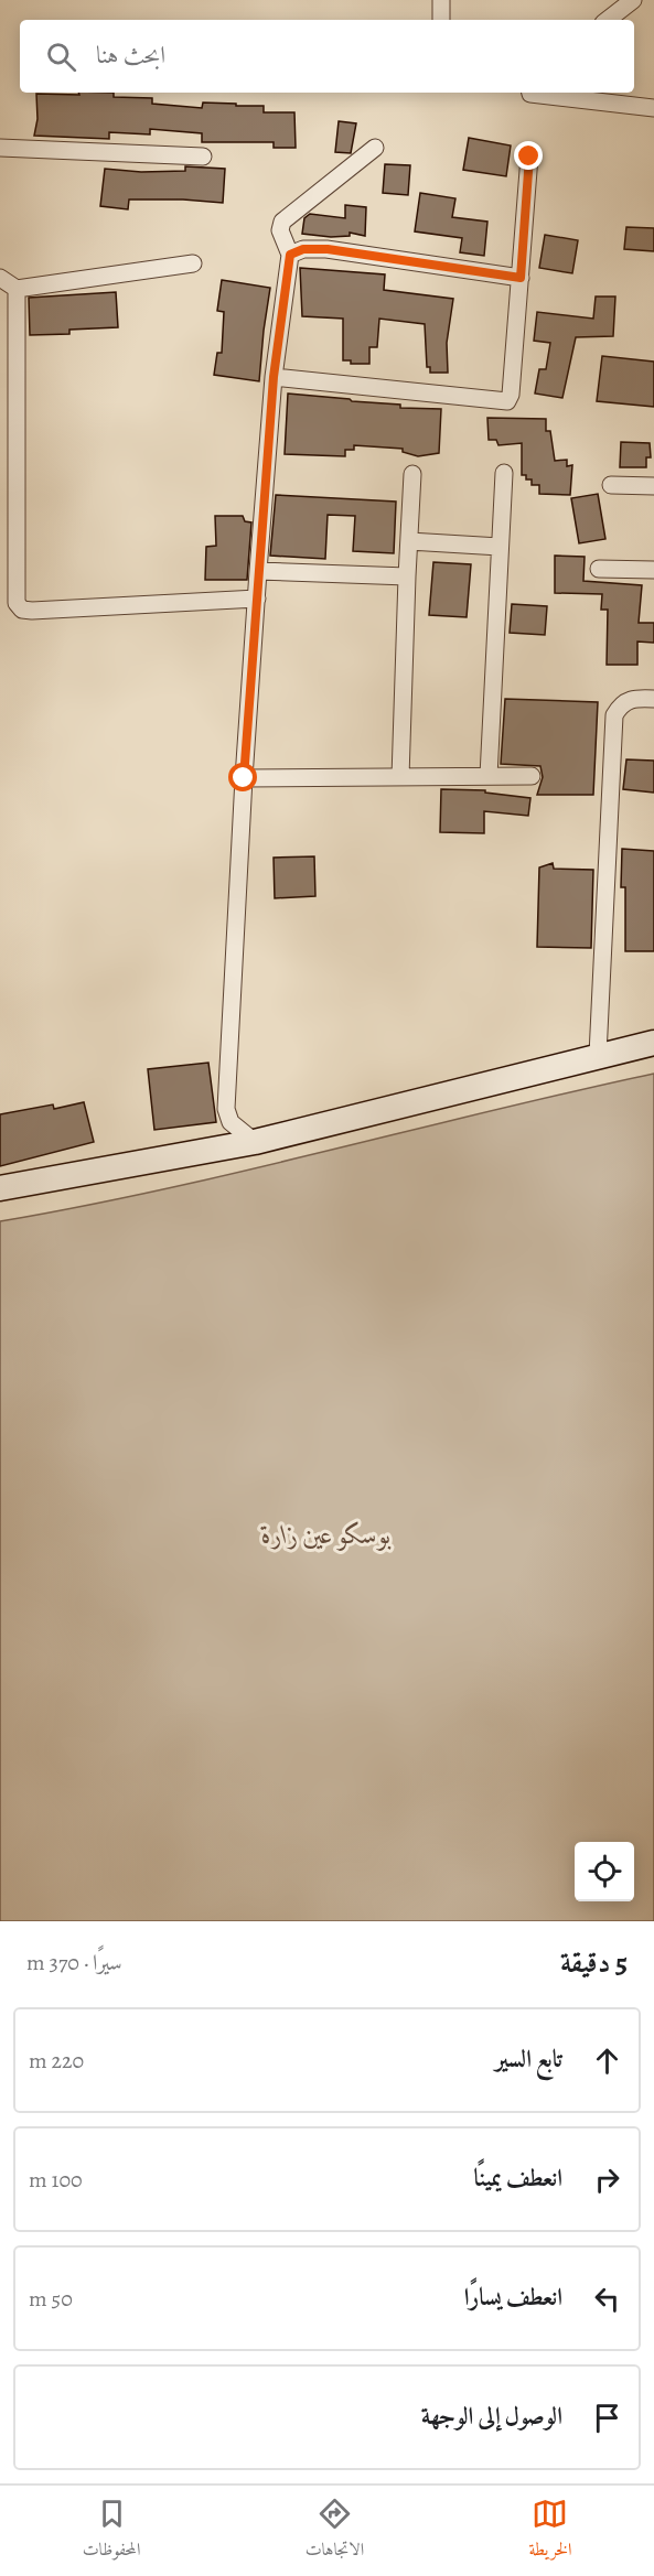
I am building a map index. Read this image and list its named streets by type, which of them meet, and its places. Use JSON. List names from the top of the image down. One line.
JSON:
{"parks":["بوسكو عين زارة"],"page":{"search":"ابحث هنا","heading":["5 دقيقة","سيرًا · 370 m"],"list":[["تابع السير","220 m"],["انعطف يمينًا","100 m"],["انعطف يسارًا","50 m"],"الوصول إلى الوجهة"],"nav":["الخريطة","الاتجاهات","المحفوظات"]}}
